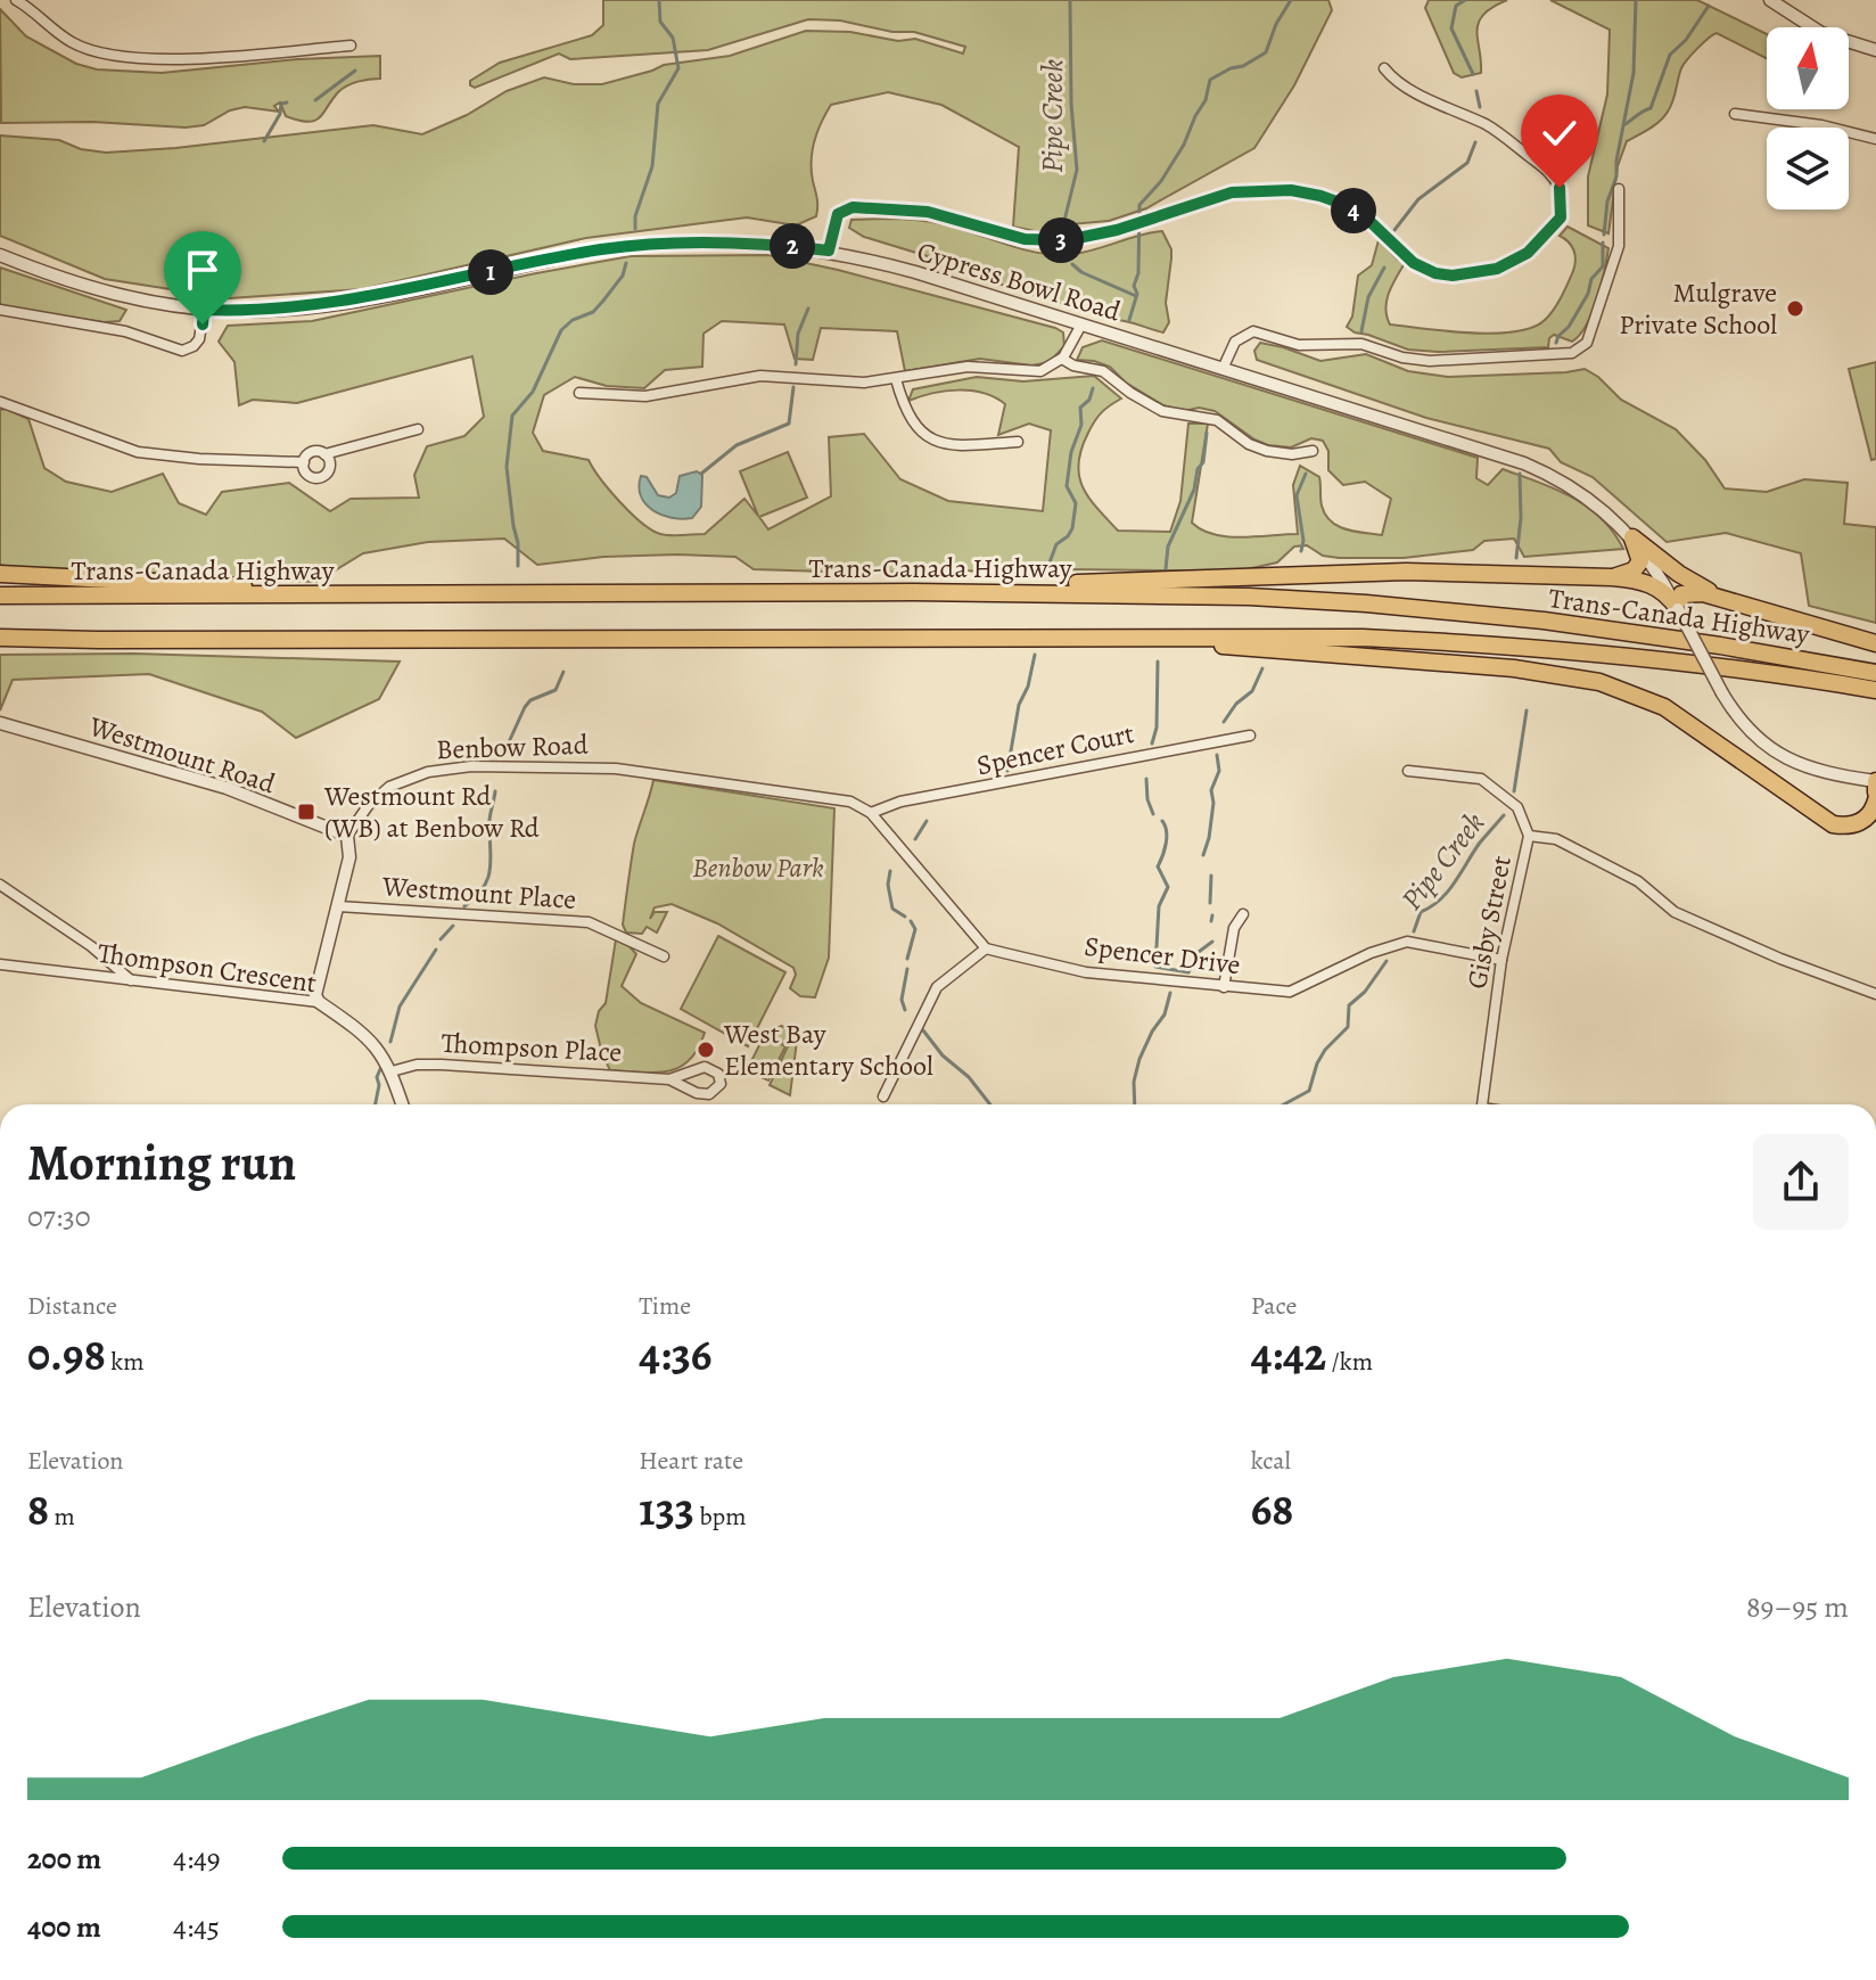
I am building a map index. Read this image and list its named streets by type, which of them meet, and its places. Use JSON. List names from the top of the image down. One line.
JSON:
{"streets":{"highway":["Trans-Canada Highway"],"street":["Cypress Bowl Road","Benbow Road","Spencer Court","Westmount Road","Westmount Place","Gisby Street","Spencer Drive","Thompson Crescent","Thompson Place"]},"crossings":[["Benbow Road","Spencer Court"],["Benbow Road","Westmount Road"],["Gisby Street","Spencer Drive"],["Thompson Crescent","Thompson Place"]],"water":["Pipe Creek"],"parks":["Benbow Park"],"places":{"other":["Mulgrave Private School","West Bay Elementary School"],"transit":["Westmount Rd (WB) at Benbow Rd"]},"north":"top","page":{"pins":["4","3","2","1"],"heading":["Morning run","07:30"],"stats":[["Distance","0.98 km"],["Time","4:36"],["Pace","4:42 /km"],["Elevation","8 m"],["Heart rate","133 bpm"],["kcal","68"]],"chart":["Elevation","89–95 m"],"list":[{"name":"200 m","note":"4:49"},{"name":"400 m","note":"4:45"}]}}
